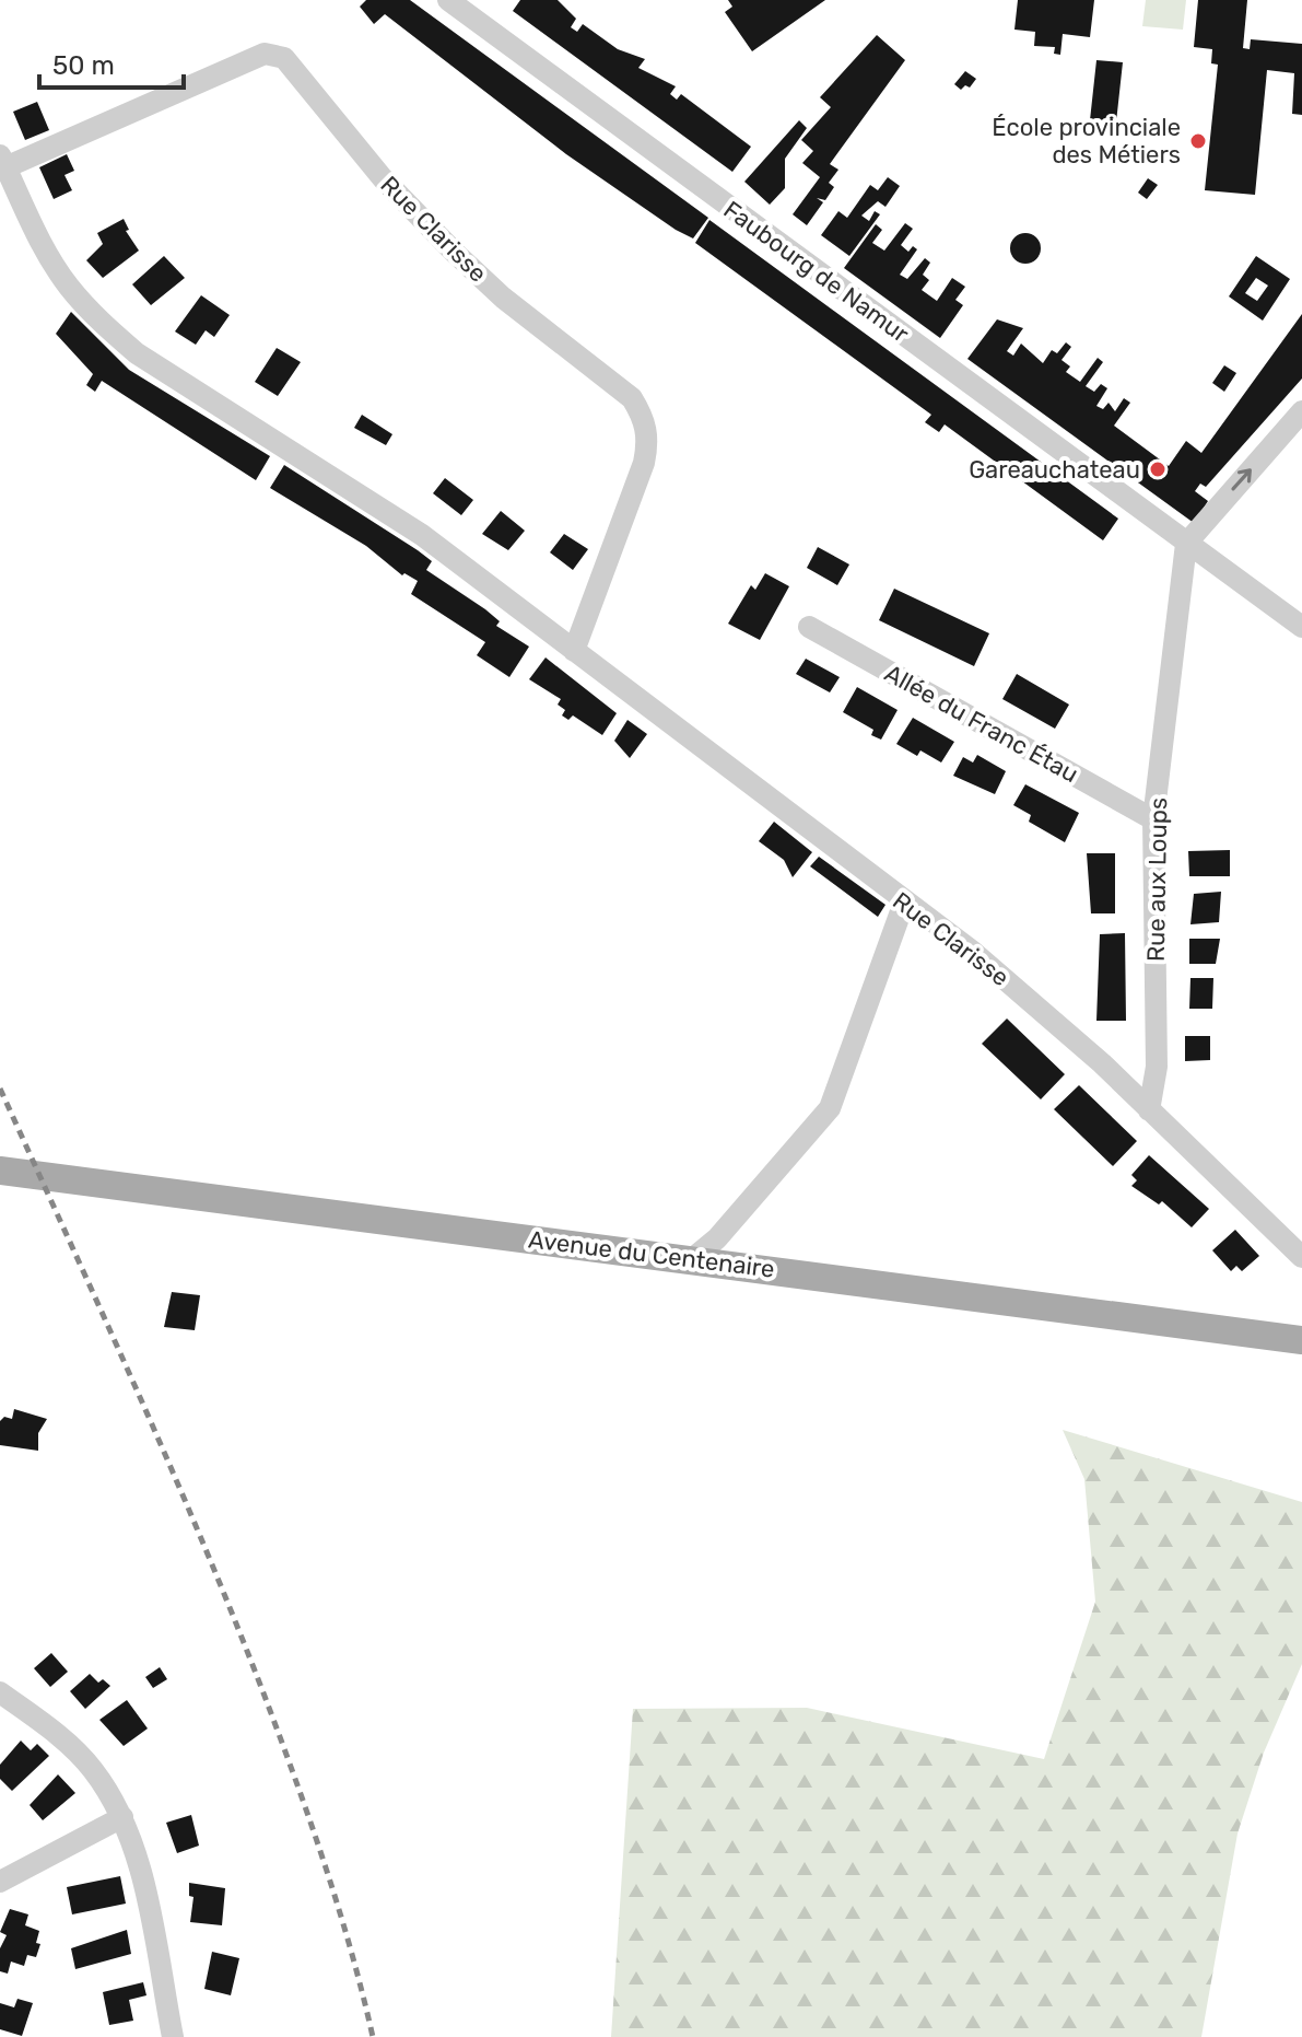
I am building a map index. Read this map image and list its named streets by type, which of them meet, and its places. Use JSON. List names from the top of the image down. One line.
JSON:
{"streets":{"main road":["Avenue du Centenaire"],"street":["Rue Clarisse","Faubourg de Namur","Allée du Franc Étau","Rue aux Loups"]},"crossings":[["Rue Clarisse","Rue aux Loups"],["Faubourg de Namur","Rue aux Loups"],["Allée du Franc Étau","Rue aux Loups"]],"places":["École provinciale des Métiers","Gareauchateau"],"scale_bar":"50 m"}
